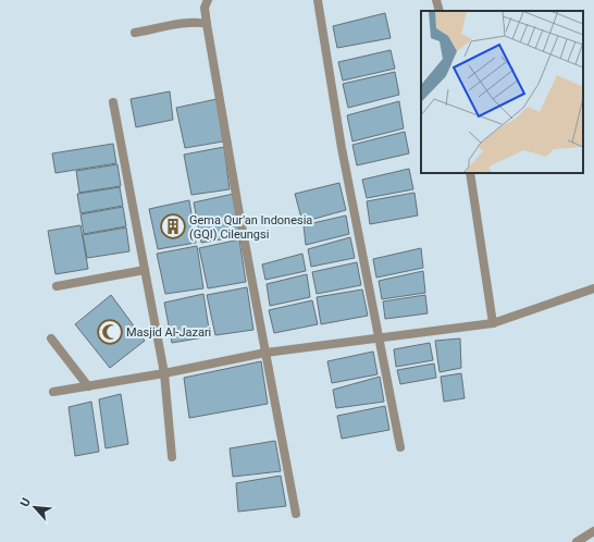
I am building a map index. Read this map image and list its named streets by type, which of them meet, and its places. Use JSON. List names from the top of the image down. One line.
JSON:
{"places":{"building":["Gema Qur'an Indonesia (GQI) Cileungsi"],"mosque":["Masjid Al-Jazari"]},"north":"top left"}
